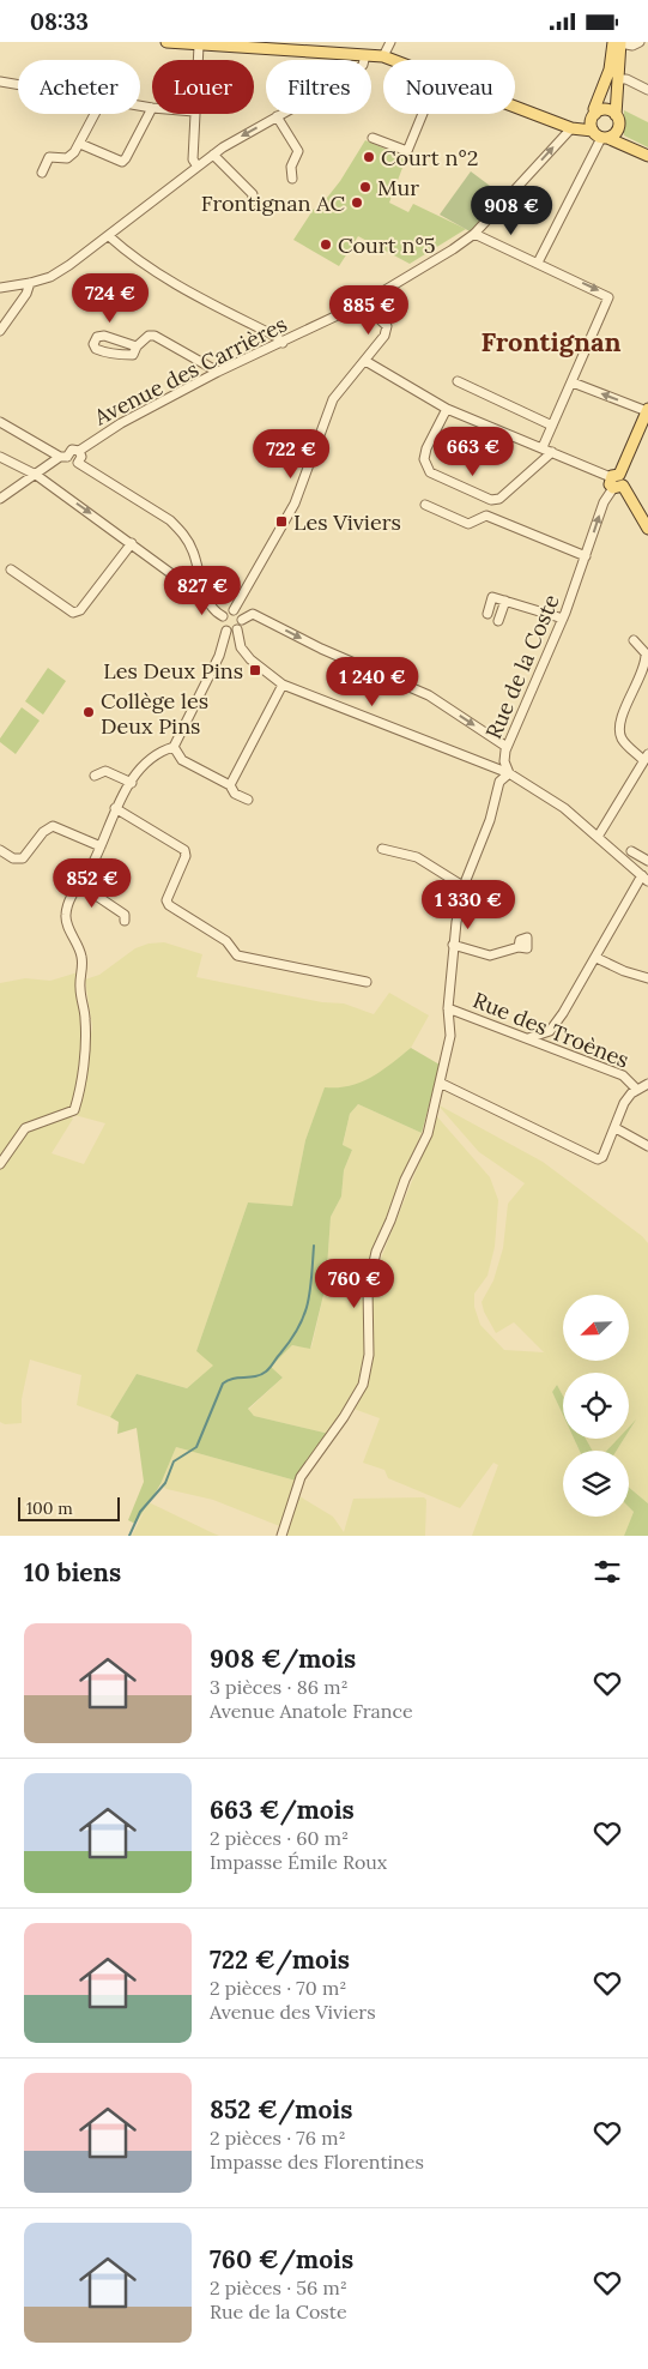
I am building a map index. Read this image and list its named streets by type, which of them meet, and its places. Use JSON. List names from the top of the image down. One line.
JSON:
{"streets":{"street":["Avenue des Carrières","Rue de la Coste","Rue des Troènes"]},"crossings":[["Rue de la Coste","Rue des Troènes"]],"districts":["Frontignan"],"places":{"other":["Court n°2","Mur","Frontignan AC","Court n°5","Collège les Deux Pins"],"transit":["Les Viviers","Les Deux Pins"]},"scale_bar":"100 m","north":"bottom left","page":{"status":"08:33","chip":["Acheter","Louer","Filtres","Nouveau"],"price":["908 €","724 €","885 €","663 €","722 €","827 €","1 240 €","852 €","1 330 €","760 €"],"scale":"100 m","heading":"10 biens","list":[{"name":"908 €/mois","note":"3 pièces · 86 m² · Avenue Anatole France"},{"name":"663 €/mois","note":"2 pièces · 60 m² · Impasse Émile Roux"},{"name":"722 €/mois","note":"2 pièces · 70 m² · Avenue des Viviers"},{"name":"852 €/mois","note":"2 pièces · 76 m² · Impasse des Florentines"},{"name":"760 €/mois","note":"2 pièces · 56 m² · Rue de la Coste"}]}}
